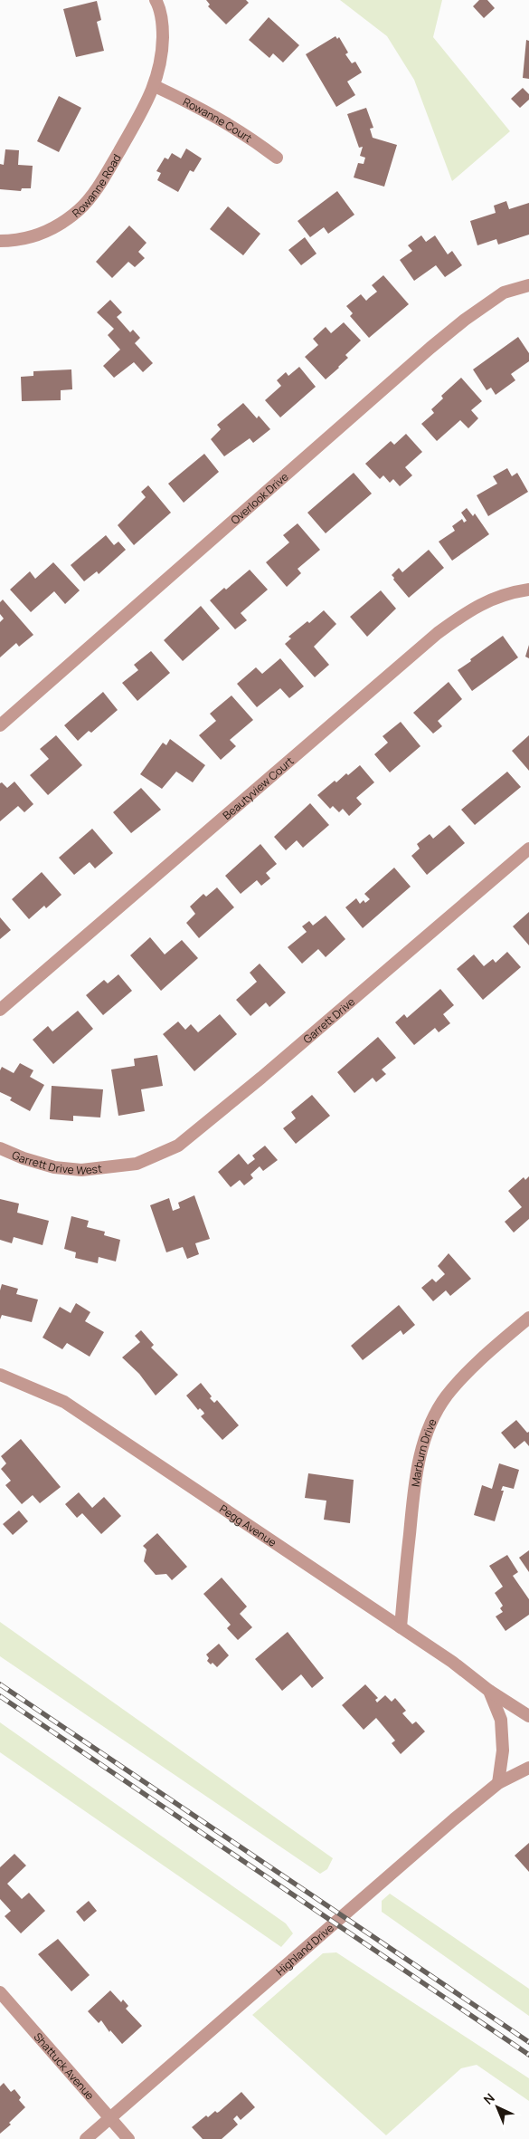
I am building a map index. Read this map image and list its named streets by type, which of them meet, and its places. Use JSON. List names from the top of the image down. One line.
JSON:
{"streets":{"street":["Rowanne Court","Rowanne Road","Overlook Drive","Beautyview Court","Garrett Drive","Garrett Drive West","Marburn Drive","Pegg Avenue","Highland Drive","Shattuck Avenue"]},"crossings":[["Rowanne Court","Rowanne Road"],["Garrett Drive","Garrett Drive West"],["Marburn Drive","Pegg Avenue"],["Pegg Avenue","Highland Drive"],["Highland Drive","Shattuck Avenue"]],"north":"top left"}
